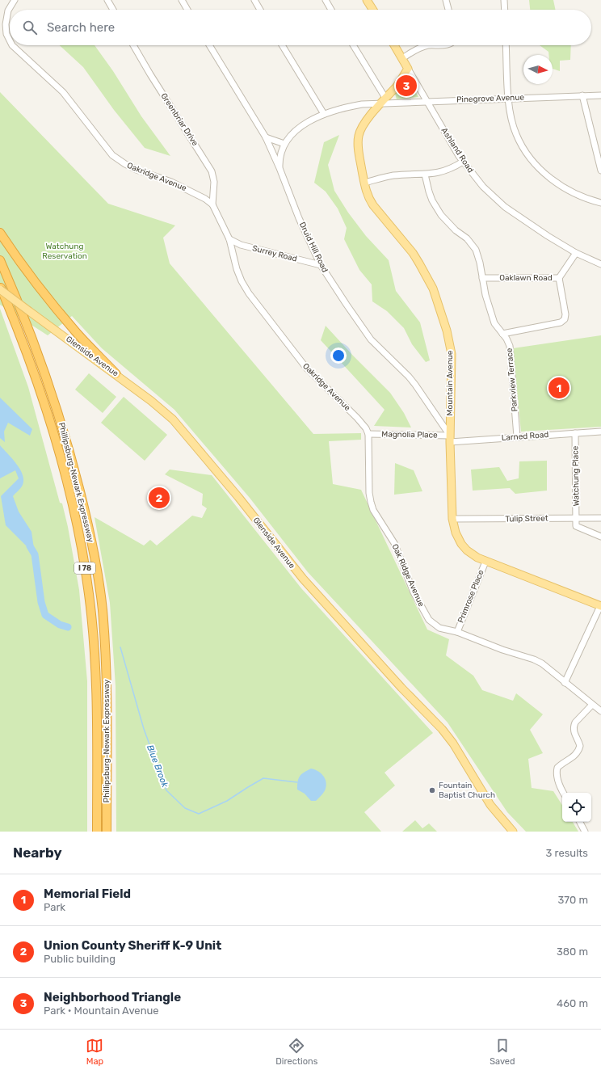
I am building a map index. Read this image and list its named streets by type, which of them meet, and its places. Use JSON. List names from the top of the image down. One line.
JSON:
{"streets":{"highway":["Phillipsburg-Newark Expressway","I 78"],"main road":["Ashland Road","Glenside Avenue","Mountain Avenue"],"street":["Pinegrove Avenue","Greenbriar Drive","Oakridge Avenue","Druid Hill Road","Surrey Road","Oaklawn Road","Parkview Terrace","Magnolia Place","Larned Road","Watchung Place","Tulip Street","Oak Ridge Avenue","Primrose Place"]},"crossings":[["Pinegrove Avenue","Ashland Road"],["Pinegrove Avenue","Mountain Avenue"],["Greenbriar Drive","Oakridge Avenue"],["Ashland Road","Oaklawn Road"],["Ashland Road","Mountain Avenue"],["Oakridge Avenue","Surrey Road"],["Oakridge Avenue","Magnolia Place"],["Oakridge Avenue","Oak Ridge Avenue"],["Druid Hill Road","Surrey Road"],["Druid Hill Road","Mountain Avenue"],["Druid Hill Road","Magnolia Place"],["Druid Hill Road","Larned Road"],["Oaklawn Road","Parkview Terrace"],["Parkview Terrace","Larned Road"],["Mountain Avenue","Magnolia Place"],["Mountain Avenue","Larned Road"],["Mountain Avenue","Tulip Street"],["Mountain Avenue","Primrose Place"],["Magnolia Place","Larned Road"],["Magnolia Place","Oak Ridge Avenue"],["Larned Road","Watchung Place"],["Watchung Place","Tulip Street"],["Oak Ridge Avenue","Primrose Place"]],"water":["Blue Brook"],"parks":["Watchung Reservation"],"places":["Fountain Baptist Church"],"north":"right","page":{"search":"Search here","pins":["3","1","2"],"heading":["Nearby","3 results"],"list":[{"mark":"1","name":"Memorial Field","note":"Park","value":"370 m"},{"mark":"2","name":"Union County Sheriff K-9 Unit","note":"Public building","value":"380 m"},{"mark":"3","name":"Neighborhood Triangle","note":"Park · Mountain Avenue","value":"460 m"}],"nav":["Map","Directions","Saved"]}}
